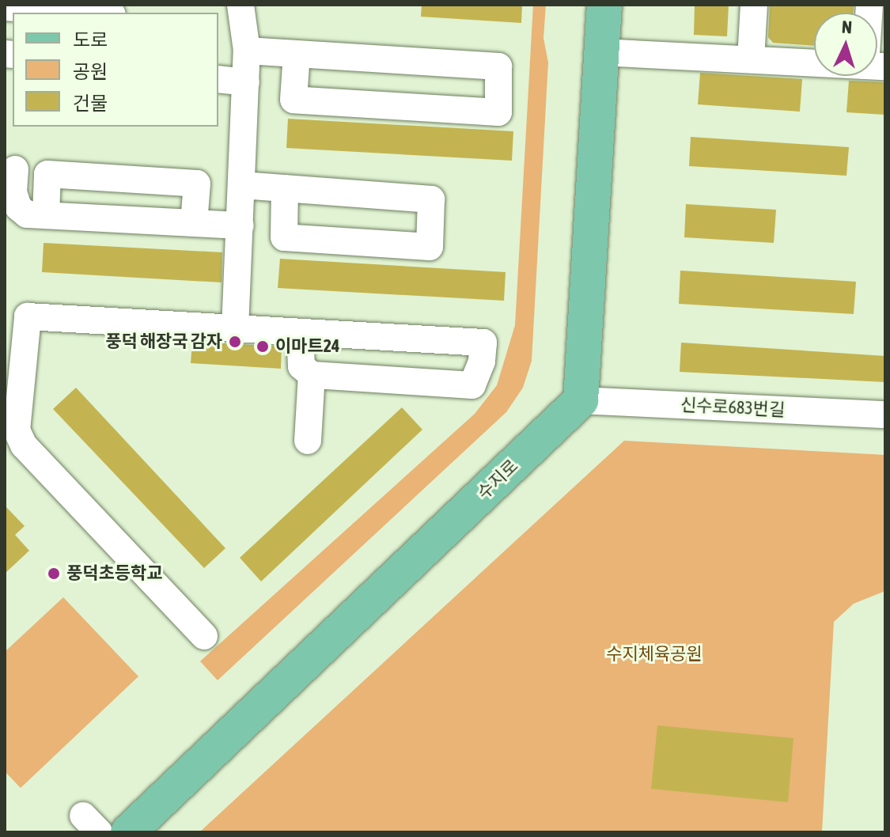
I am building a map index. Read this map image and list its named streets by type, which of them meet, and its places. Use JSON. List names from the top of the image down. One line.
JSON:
{"streets":{"main road":["수지로"],"street":["신수로683번길"]},"crossings":[["신수로683번길","수지로"]],"parks":["수지체육공원"],"places":["풍덕 해장국 감자","이마트24","풍덕초등학교"],"legend":["도로","공원","건물"],"north":"top"}
